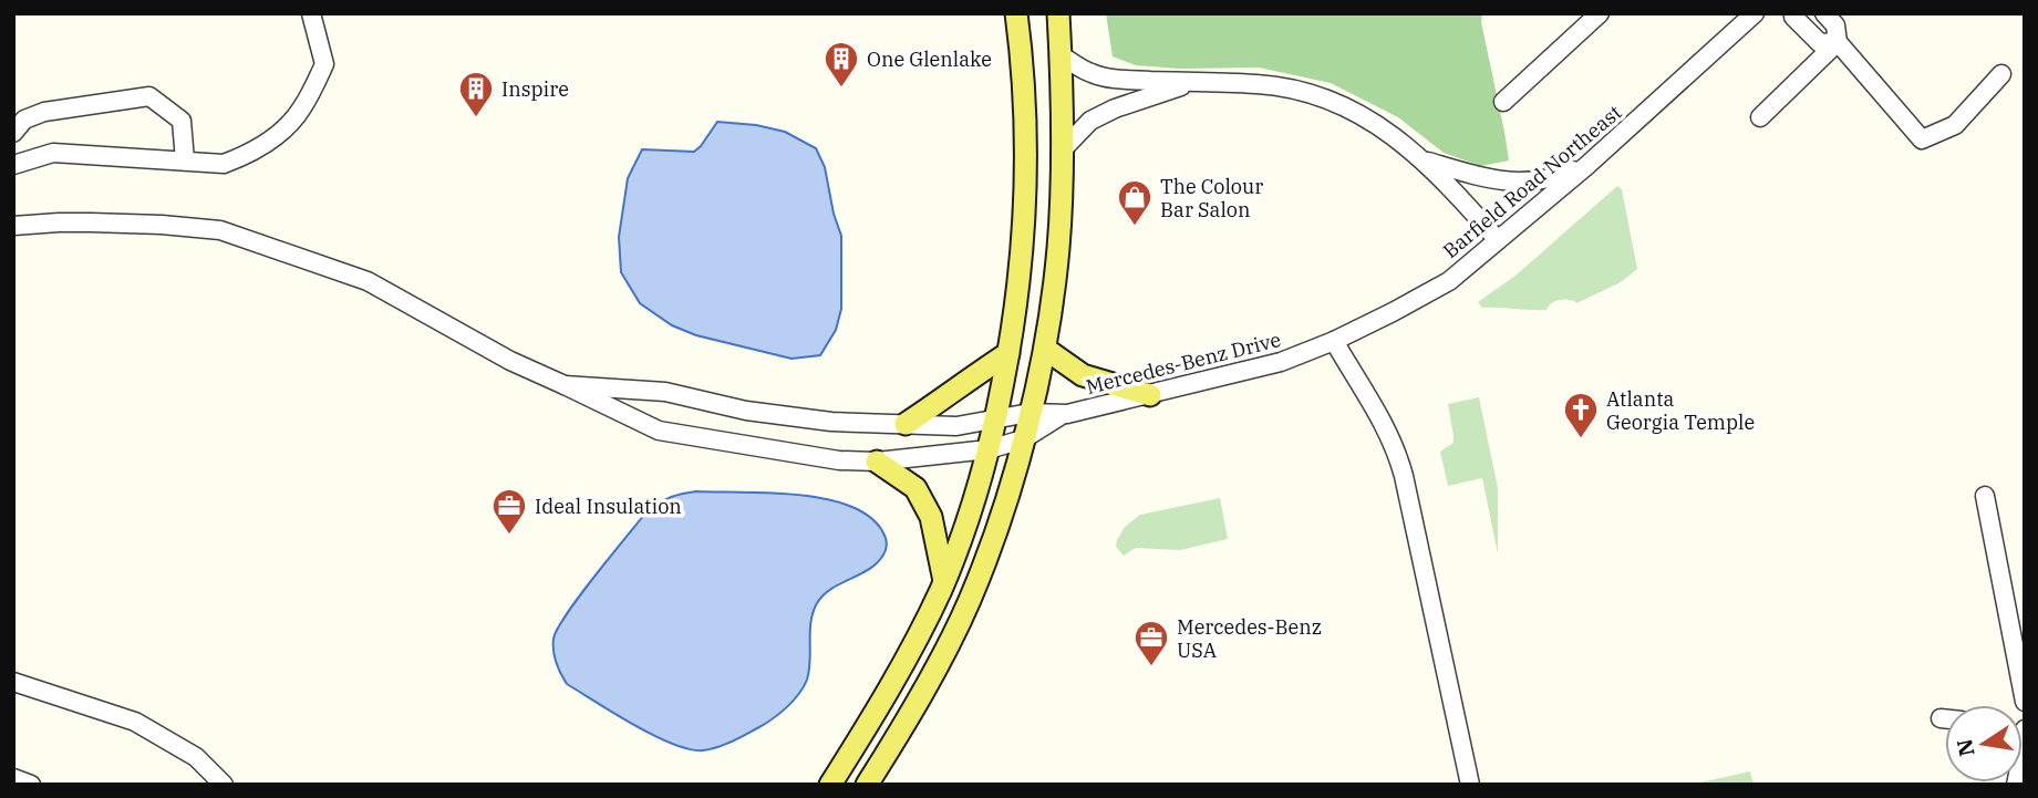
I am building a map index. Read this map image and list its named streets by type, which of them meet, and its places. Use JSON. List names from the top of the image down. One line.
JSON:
{"streets":{"street":["Barfield Road Northeast","Mercedes-Benz Drive"]},"crossings":[["Barfield Road Northeast","Mercedes-Benz Drive"]],"places":{"building":["One Glenlake","Inspire"],"shop":["The Colour Bar Salon"],"church":["Atlanta Georgia Temple"],"office":["Ideal Insulation","Mercedes-Benz USA"]},"north":"left"}
